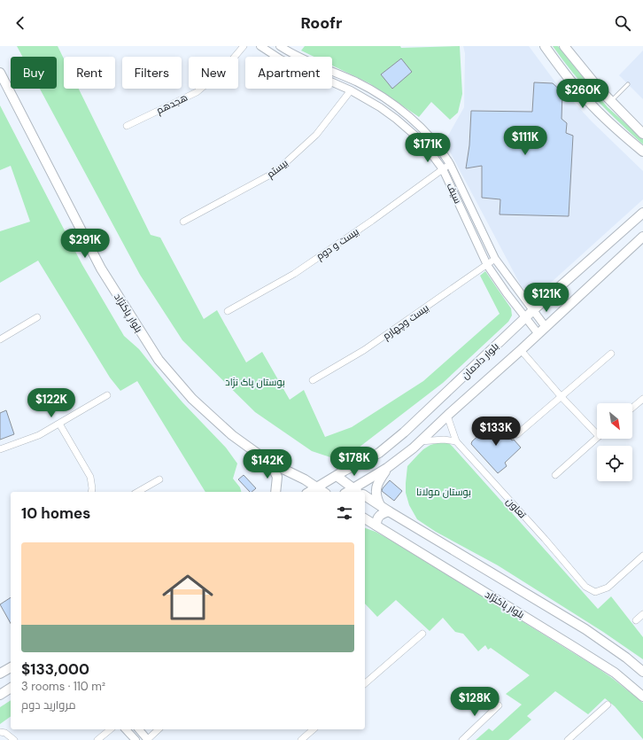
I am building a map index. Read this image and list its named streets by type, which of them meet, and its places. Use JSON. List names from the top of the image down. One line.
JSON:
{"streets":{"main road":["بلوار پاکنژاد","بلوار دادمان"],"street":["هجدهم","بیستم","سیف","بیست و دوم","بیست وچهارم","تعاون"]},"crossings":[["بیستم","سیف"],["سیف","بیست و دوم"],["سیف","بیست وچهارم"],["سیف","بلوار دادمان"],["بلوار پاکنژاد","بلوار دادمان"],["بلوار دادمان","تعاون"]],"parks":["بوستان پاک نژاد","بوستان مولانا"],"north":"bottom right","page":{"header":"Roofr","chip":["Buy","Rent","Filters","New","Apartment"],"price":["$260K","$111K","$171K","$291K","$121K","$122K","$133K","$178K","$142K","$128K"],"heading":"10 homes","list":[{"name":"$133,000","note":"3 rooms · 110 m² · مروارید دوم"}]}}
